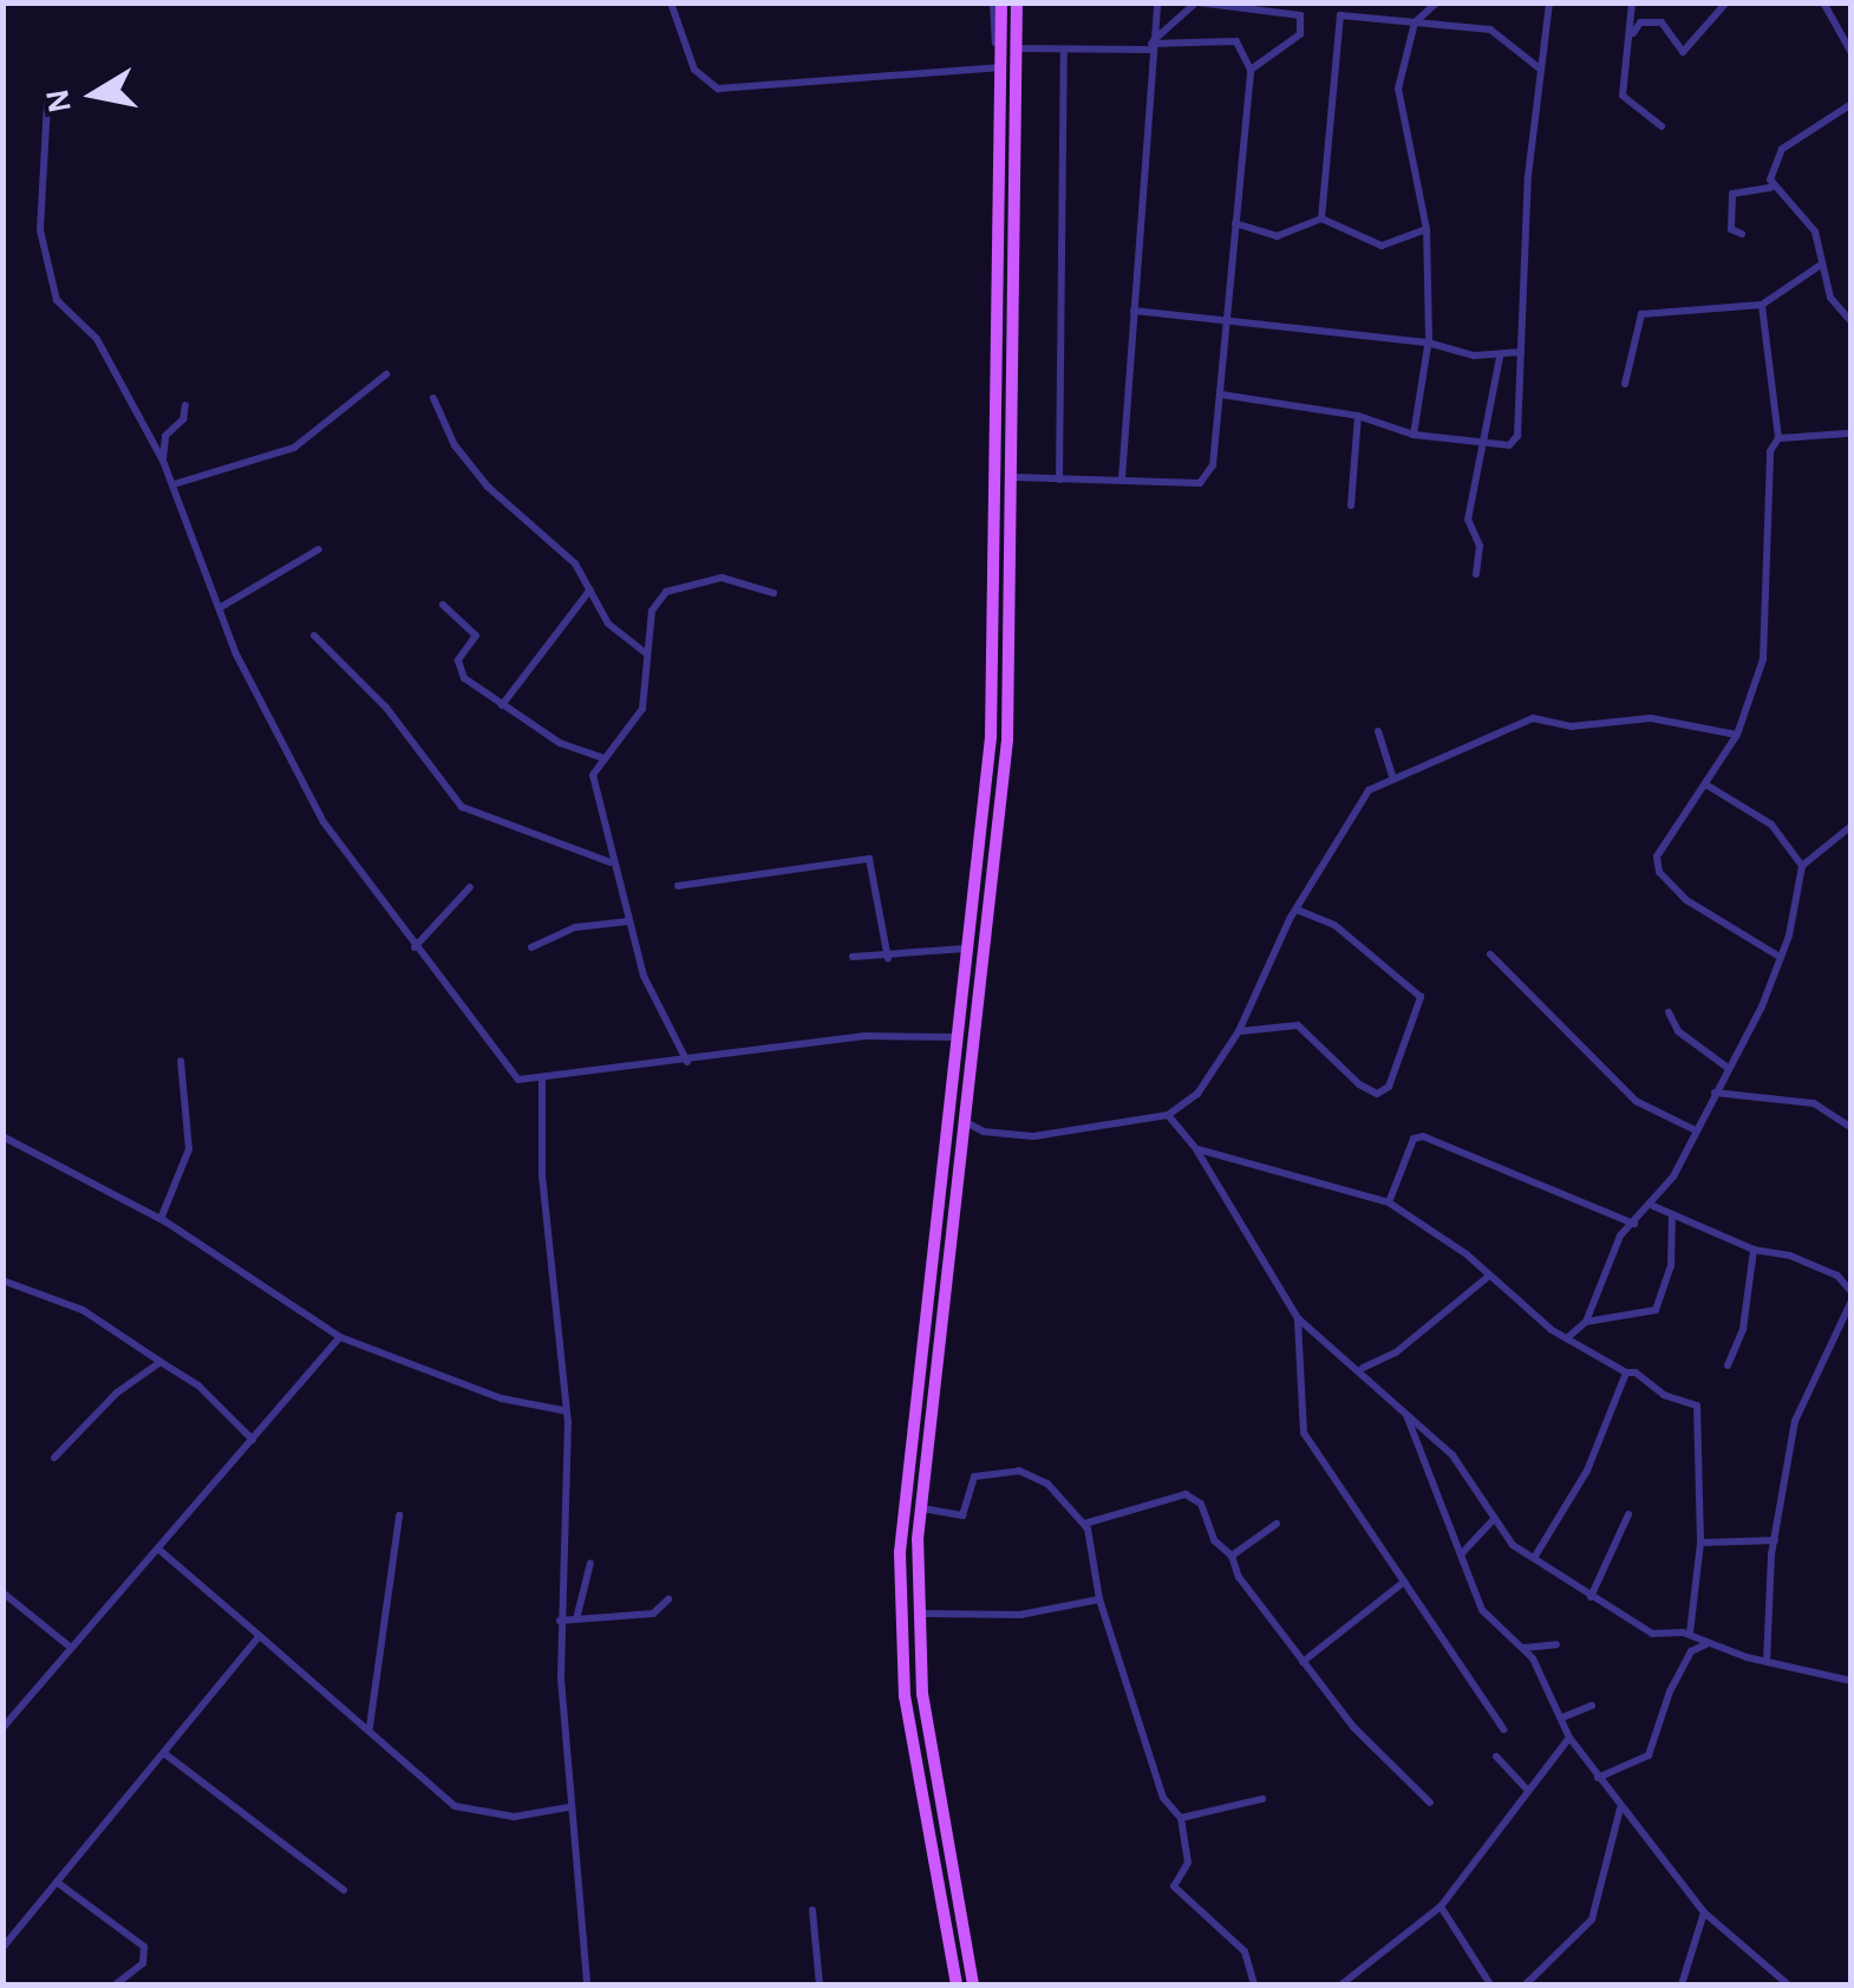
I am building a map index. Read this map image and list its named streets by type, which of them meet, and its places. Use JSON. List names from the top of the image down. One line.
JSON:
{"north":"left"}
